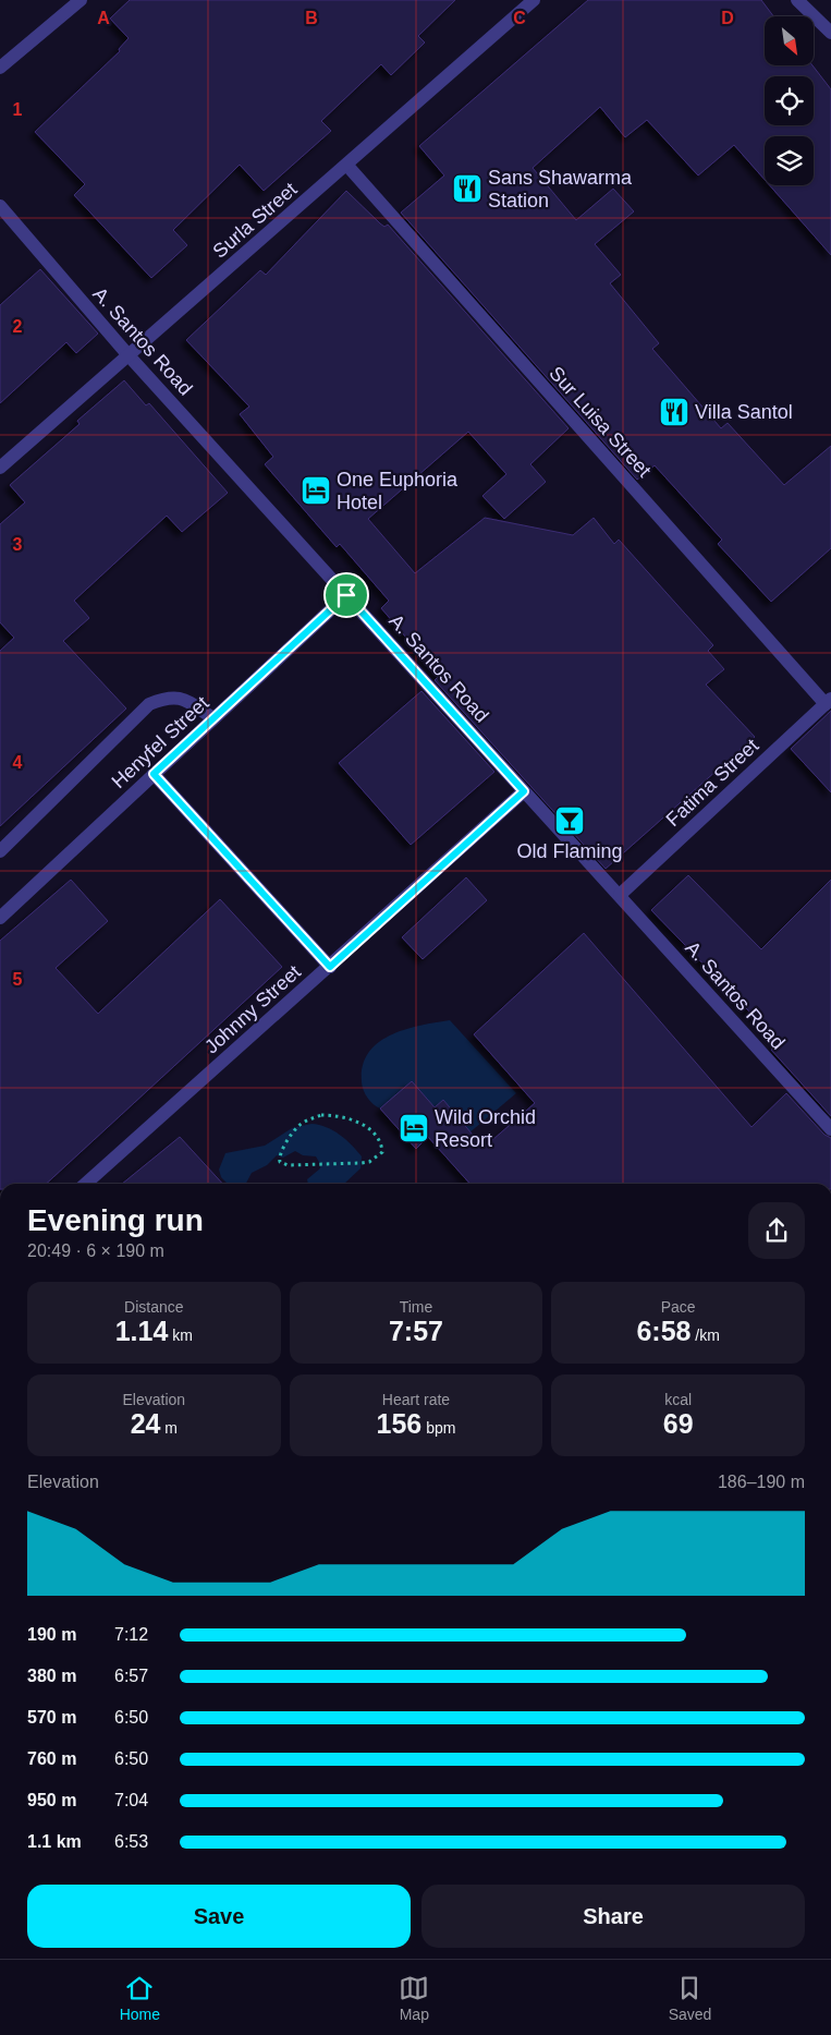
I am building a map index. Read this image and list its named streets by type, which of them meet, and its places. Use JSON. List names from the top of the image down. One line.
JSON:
{"streets":{"street":["Surla Street","A. Santos Road","Sur Luisa Street","Henyfel Street","Fatima Street","Johnny Street"]},"crossings":[["Surla Street","A. Santos Road"],["Surla Street","Sur Luisa Street"],["A. Santos Road","Henyfel Street"],["A. Santos Road","Fatima Street"],["A. Santos Road","Johnny Street"],["Sur Luisa Street","Fatima Street"]],"places":{"restaurant":["Sans Shawarma Station","Villa Santol"],"hotel":["One Euphoria Hotel","Wild Orchid Resort"],"bar":["Old Flaming"]},"north":"bottom right","page":{"heading":["Evening run","20:49 · 6 × 190 m"],"stats":[["Distance","1.14 km"],["Time","7:57"],["Pace","6:58 /km"],["Elevation","24 m"],["Heart rate","156 bpm"],["kcal","69"]],"chart":["Elevation","186–190 m"],"list":[{"name":"190 m","note":"7:12"},{"name":"380 m","note":"6:57"},{"name":"570 m","note":"6:50"},{"name":"760 m","note":"6:50"},{"name":"950 m","note":"7:04"},{"name":"1.1 km","note":"6:53"}],"buttons":["Save","Share"],"tabs":["Home","Map","Saved"]},"grid":{"columns":["A","B","C","D"],"rows":["1","2","3","4","5"]}}
